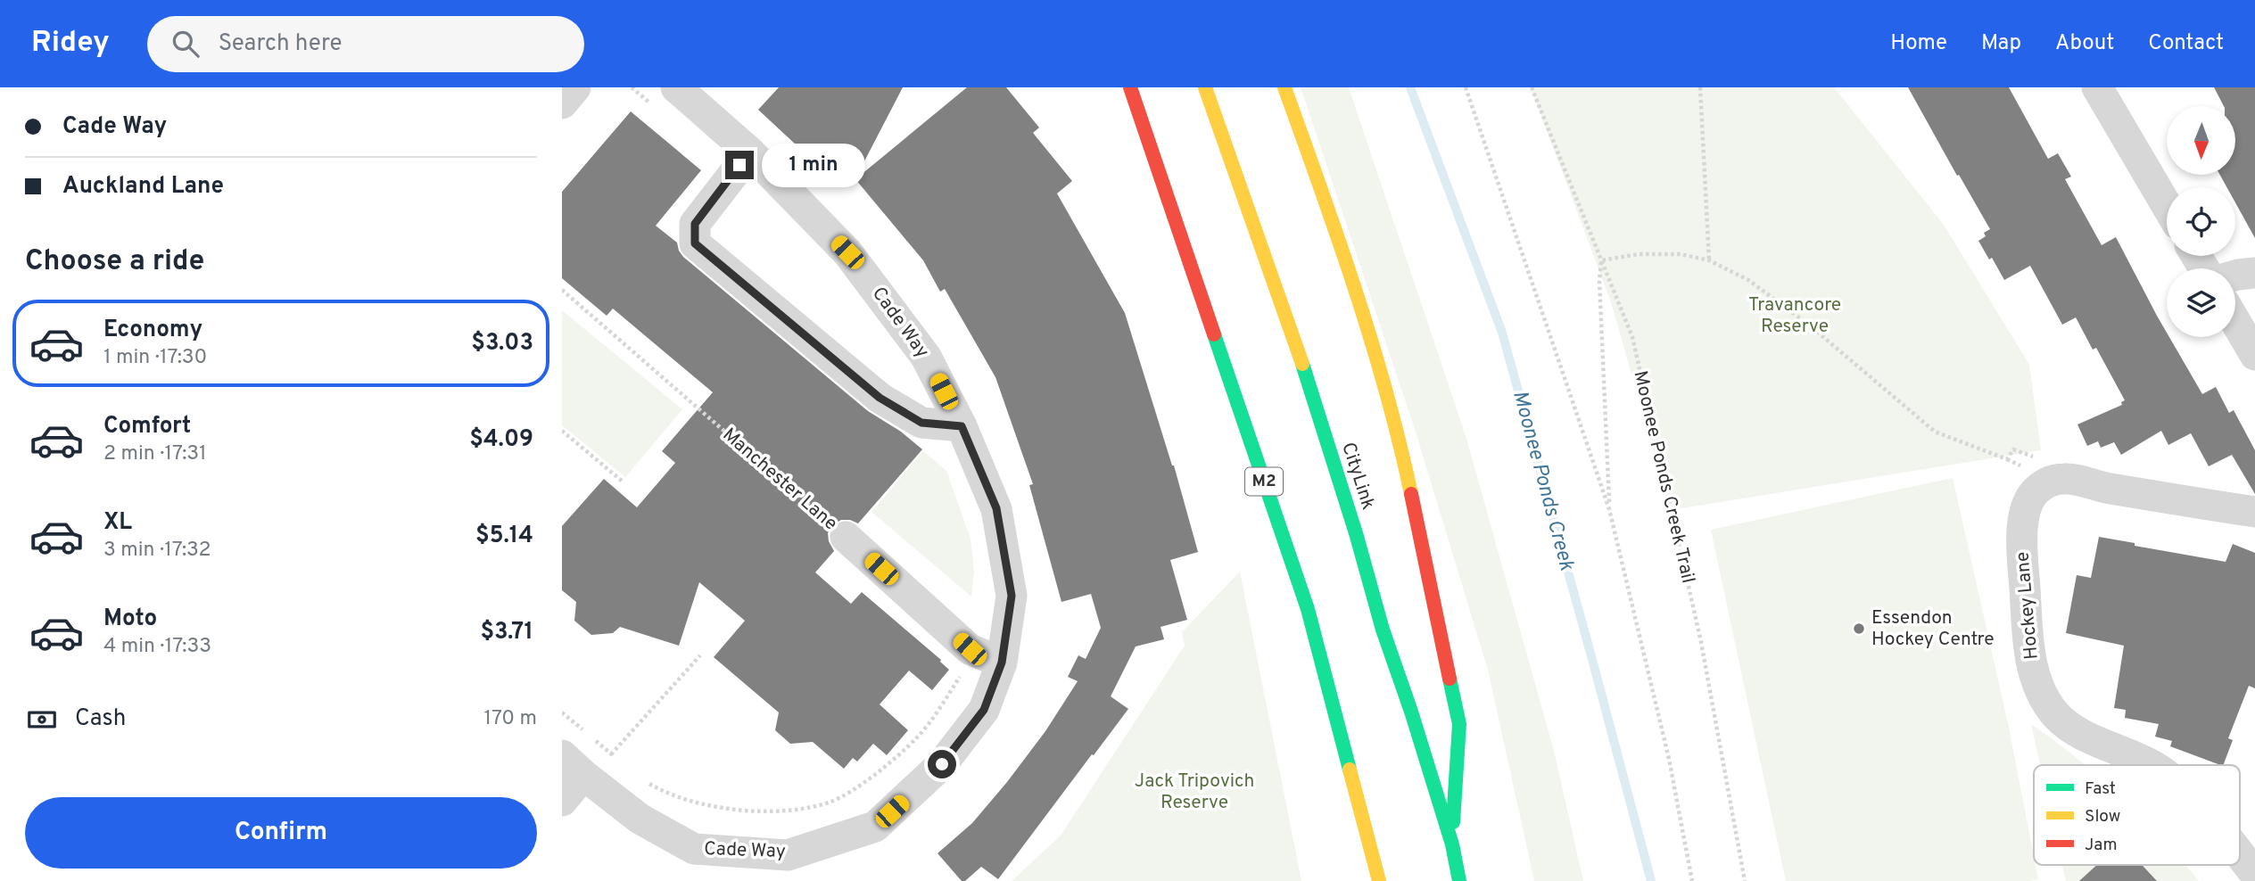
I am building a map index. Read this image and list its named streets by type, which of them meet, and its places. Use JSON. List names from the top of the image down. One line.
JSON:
{"streets":{"highway":["CityLink","M2"],"street":["Cade Way","Manchester Lane","Hockey Lane"],"path":["Moonee Ponds Creek Trail"]},"crossings":[["Cade Way","Manchester Lane"]],"water":["Moonee Ponds Creek"],"parks":["Travancore Reserve","Jack Tripovich Reserve"],"places":["Essendon Hockey Centre"],"legend":["Fast","Slow","Jam"],"north":"bottom","page":{"header":"Ridey","search":"Search here","nav":["Home","Map","About","Contact"],"banner":["Cade Way","Auckland Lane"],"bubble":"1 min","heading":"Choose a ride","list":[{"name":"Economy","note":"1 min · 17:30","value":"$3.03"},{"name":"Comfort","note":"2 min · 17:31","value":"$4.09"},{"name":"XL","note":"3 min · 17:32","value":"$5.14"},{"name":"Moto","note":"4 min · 17:33","value":"$3.71"}],"pay":["Cash","170 m"],"buttons":"Confirm"}}
